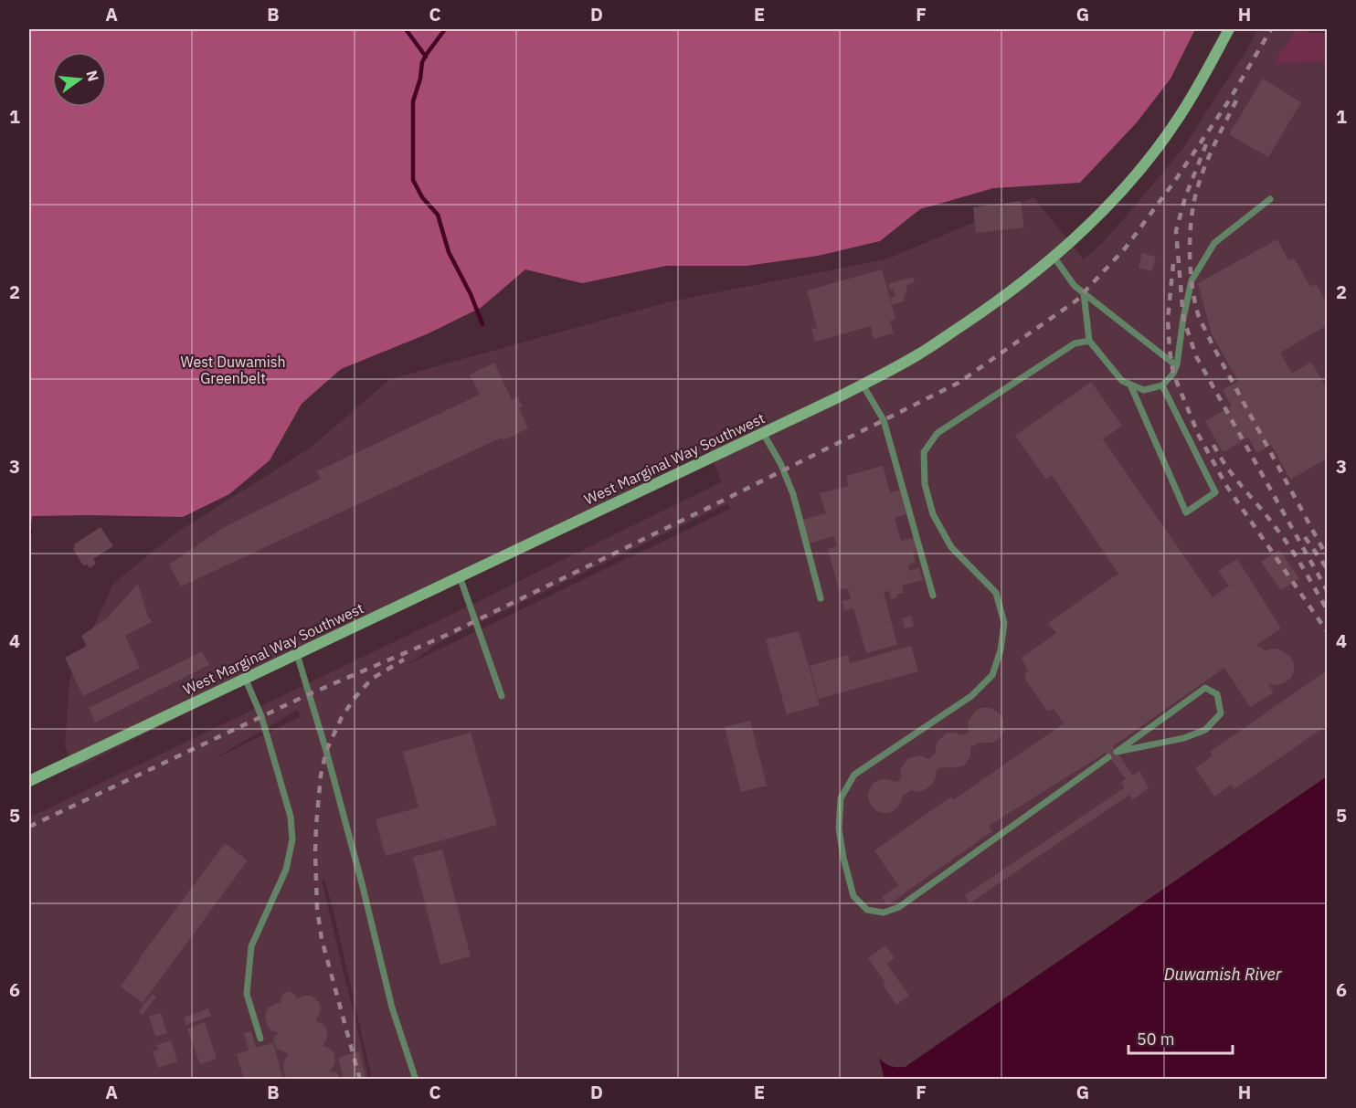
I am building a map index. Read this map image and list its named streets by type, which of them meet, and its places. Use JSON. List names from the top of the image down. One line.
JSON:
{"streets":{"main road":["West Marginal Way Southwest"]},"water":["Duwamish River"],"parks":["West Duwamish Greenbelt"],"scale_bar":"50 m","north":"right","grid":{"columns":["A","B","C","D","E","F","G","H"],"rows":["1","2","3","4","5","6"]}}
